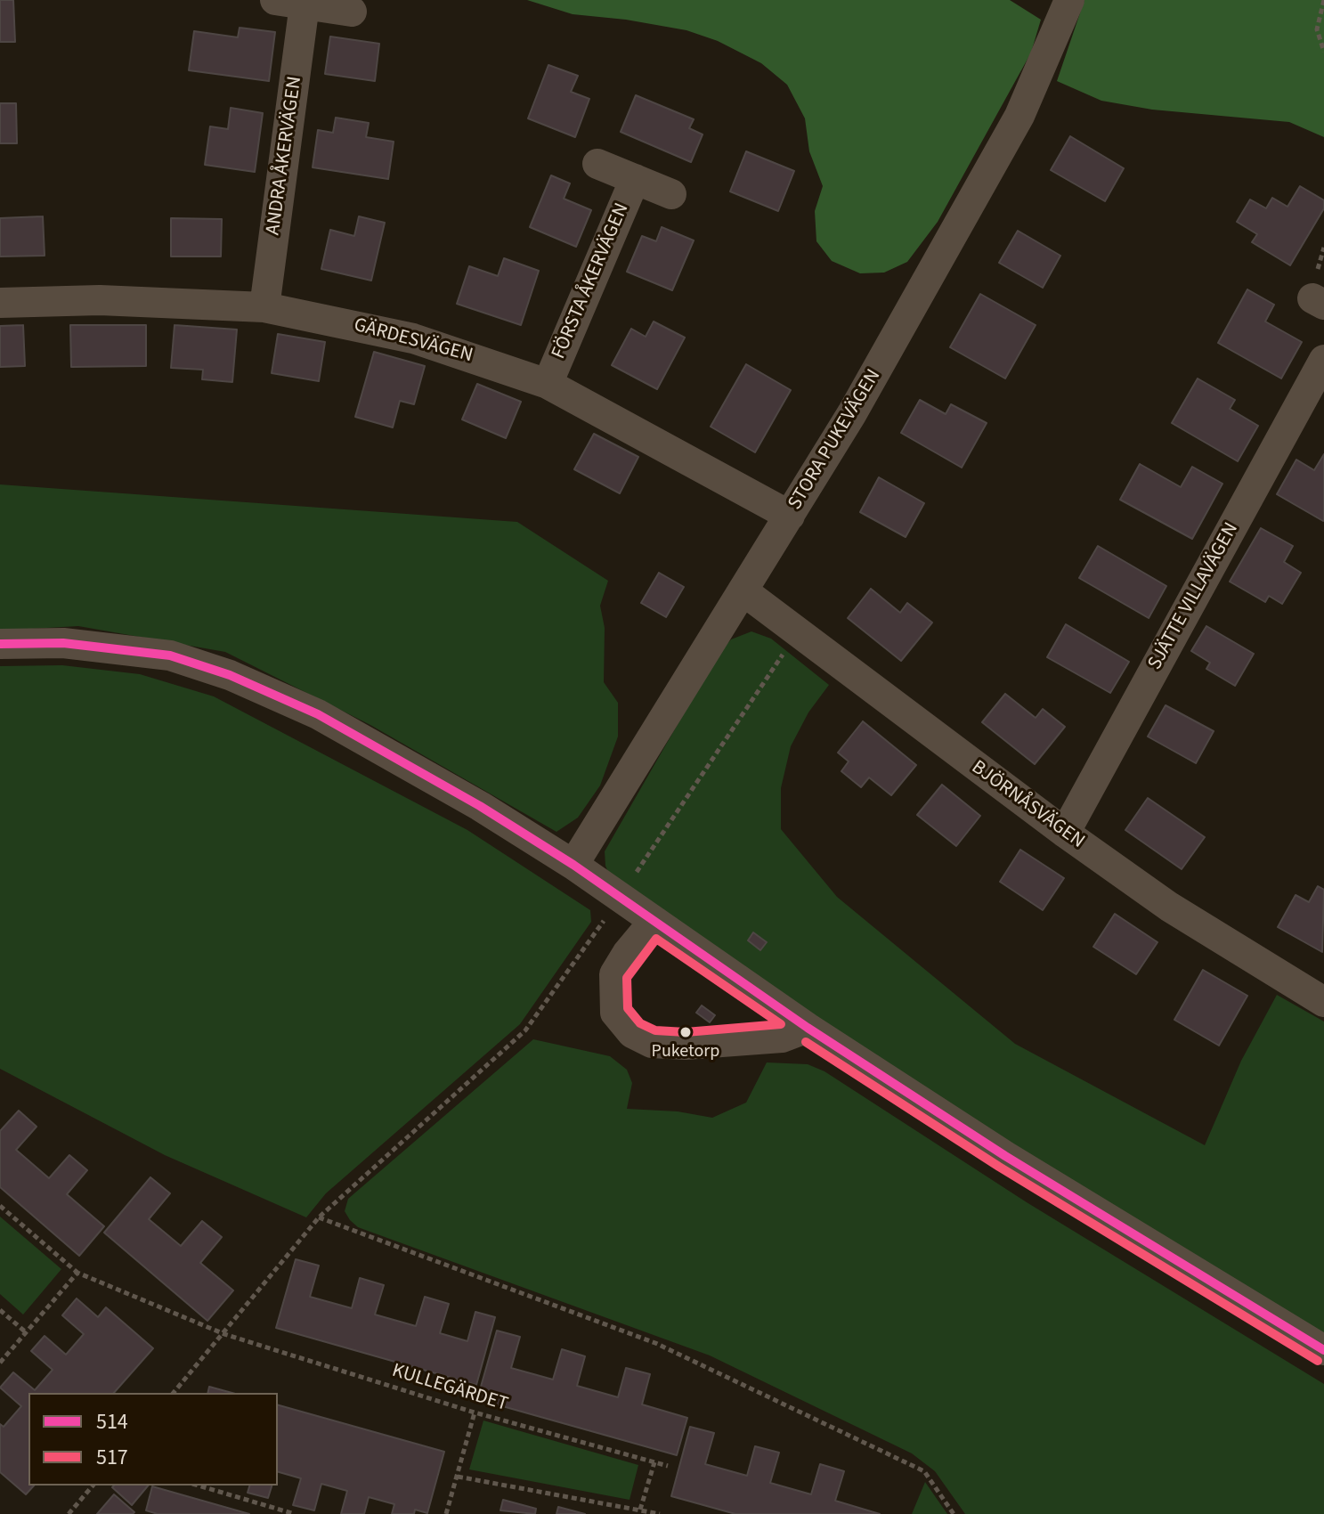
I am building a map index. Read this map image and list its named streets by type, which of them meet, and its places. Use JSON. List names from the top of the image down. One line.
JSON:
{"streets":{"street":["ANDRA ÅKERVÄGEN","FÖRSTA ÅKERVÄGEN","GÄRDESVÄGEN","STORA PUKEVÄGEN","SJÄTTE VILLAVÄGEN","BJÖRNÅSVÄGEN"],"path":["KULLEGÄRDET"]},"crossings":[["ANDRA ÅKERVÄGEN","GÄRDESVÄGEN"],["FÖRSTA ÅKERVÄGEN","GÄRDESVÄGEN"],["GÄRDESVÄGEN","STORA PUKEVÄGEN"],["STORA PUKEVÄGEN","BJÖRNÅSVÄGEN"],["SJÄTTE VILLAVÄGEN","BJÖRNÅSVÄGEN"]],"places":["Puketorp"],"lines":["transit line 514","transit line 517"],"legend":["514","517"]}
